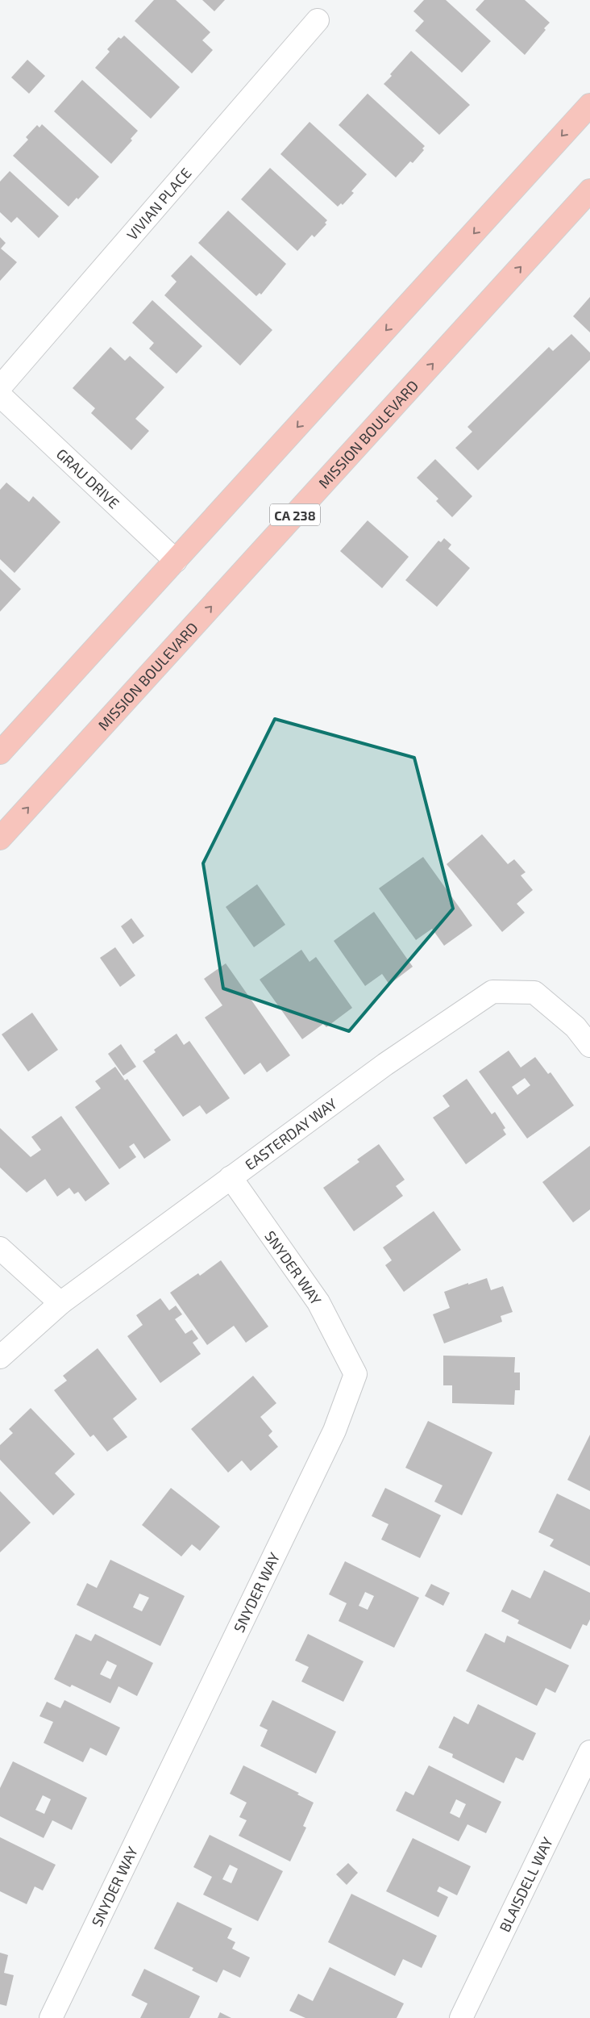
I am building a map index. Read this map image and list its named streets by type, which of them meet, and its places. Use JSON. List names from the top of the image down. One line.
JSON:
{"streets":{"main road":["MISSION BOULEVARD","CA 238"],"street":["VIVIAN PLACE","GRAU DRIVE","EASTERDAY WAY","SNYDER WAY","BLAISDELL WAY"]},"crossings":[["EASTERDAY WAY","SNYDER WAY"]]}
